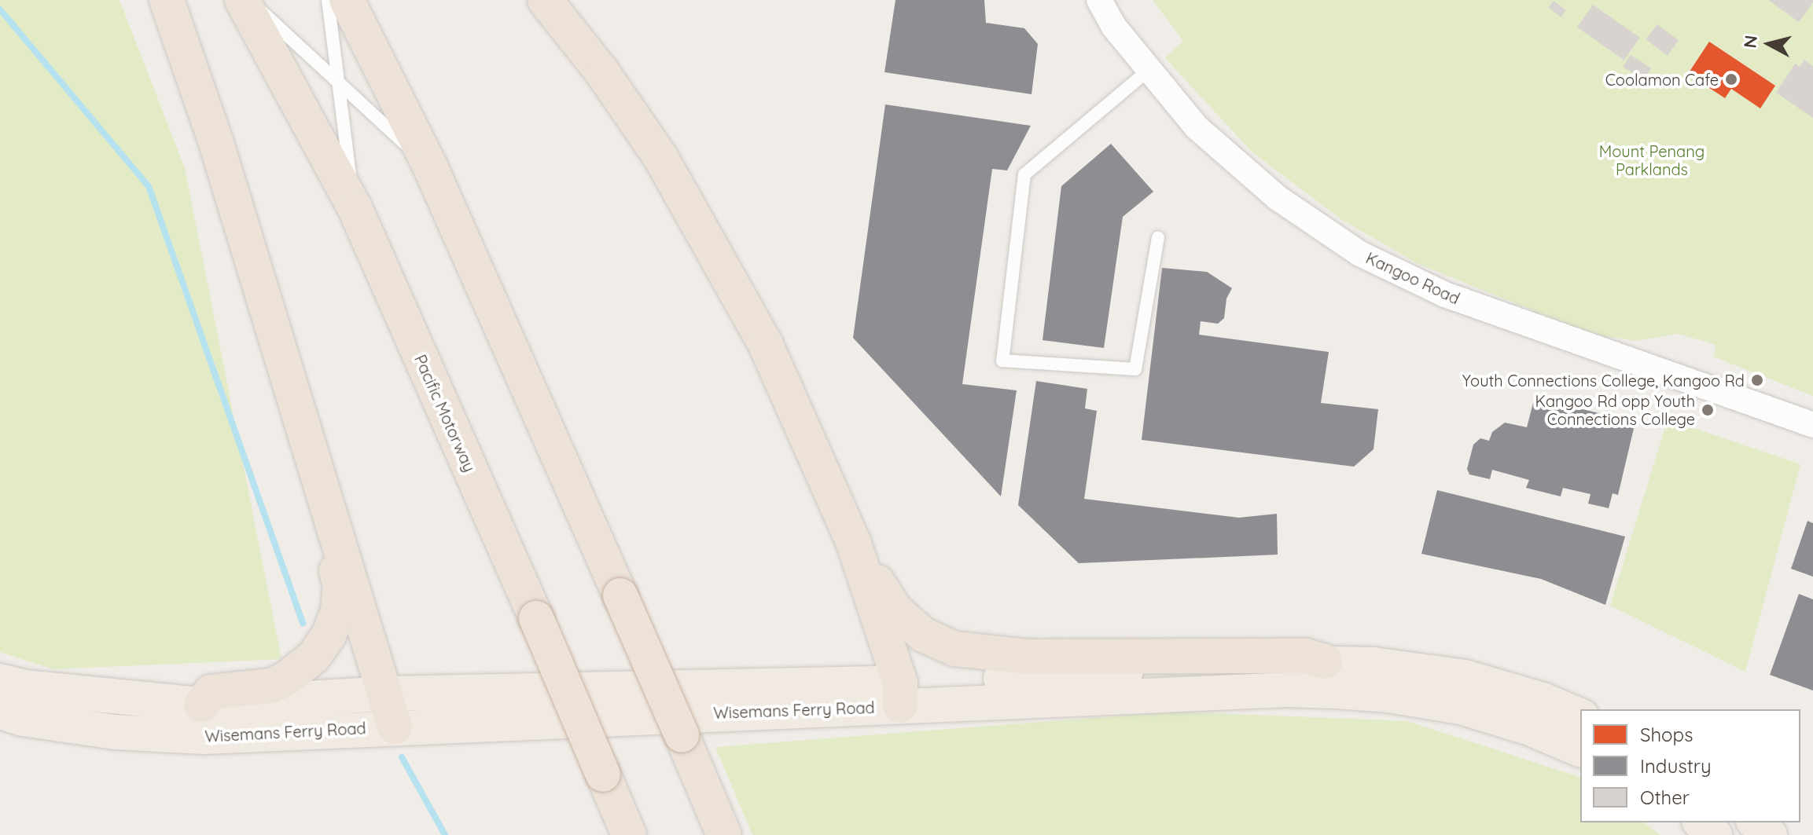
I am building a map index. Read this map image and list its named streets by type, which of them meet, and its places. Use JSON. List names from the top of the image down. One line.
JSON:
{"streets":{"highway":["Pacific Motorway"],"main road":["Wisemans Ferry Road"],"street":["Kangoo Road"]},"parks":["Mount Penang Parklands"],"places":["Coolamon Cafe","Youth Connections College, Kangoo Rd","Kangoo Rd opp Youth Connections College"],"legend":["Shops","Industry","Other"],"north":"left"}
